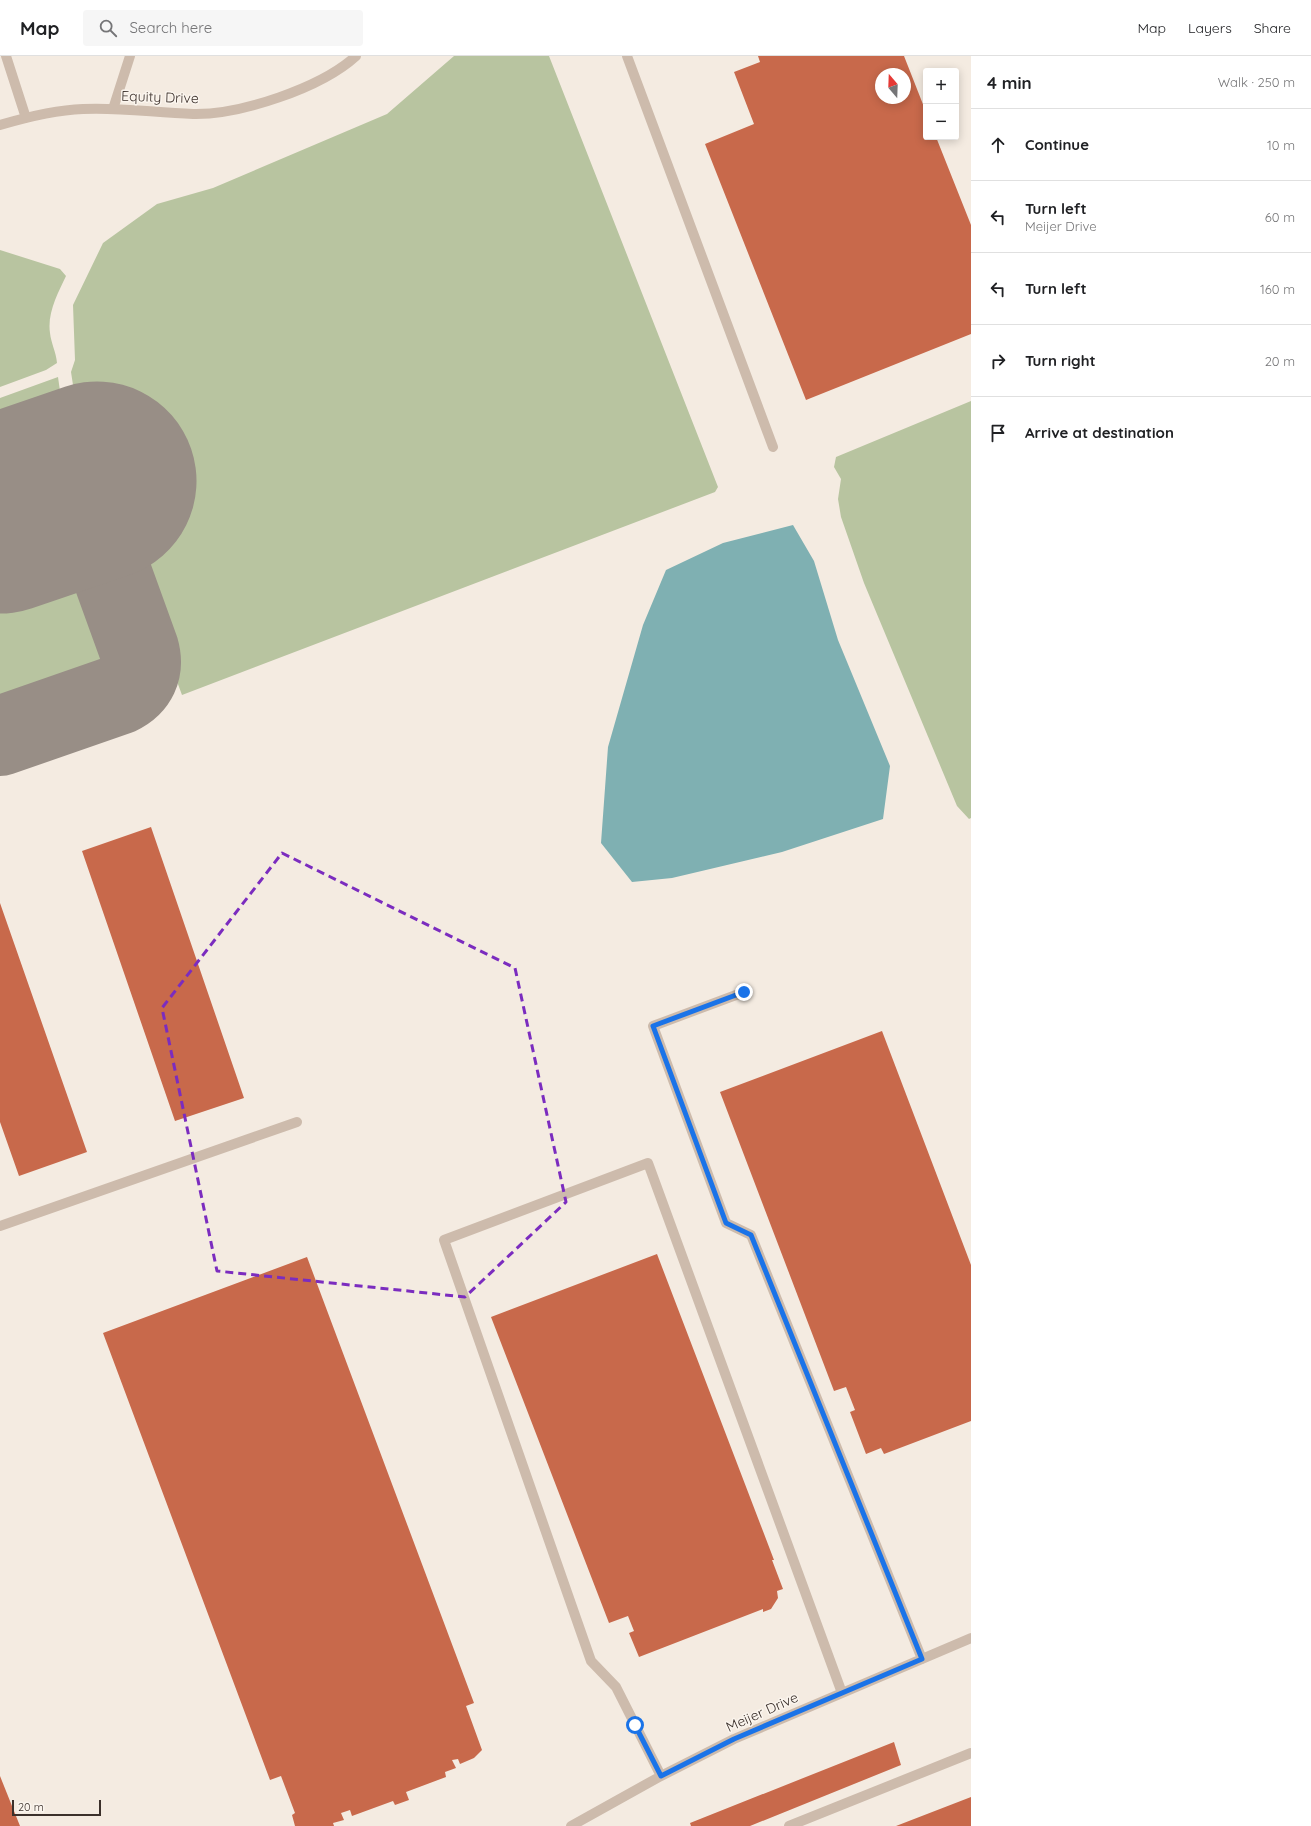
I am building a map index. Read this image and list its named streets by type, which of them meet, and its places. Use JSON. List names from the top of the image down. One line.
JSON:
{"streets":{"street":["Equity Drive","Meijer Drive"]},"scale_bar":"20 m","north":"top","page":{"header":"Map","search":"Search here","nav":["Map","Layers","Share"],"heading":["4 min","Walk · 250 m"],"map_buttons":["+","−"],"list":[["Continue","10 m"],["Turn left","Meijer Drive","60 m"],["Turn left","160 m"],["Turn right","20 m"],"Arrive at destination"],"scale":"20 m"}}
